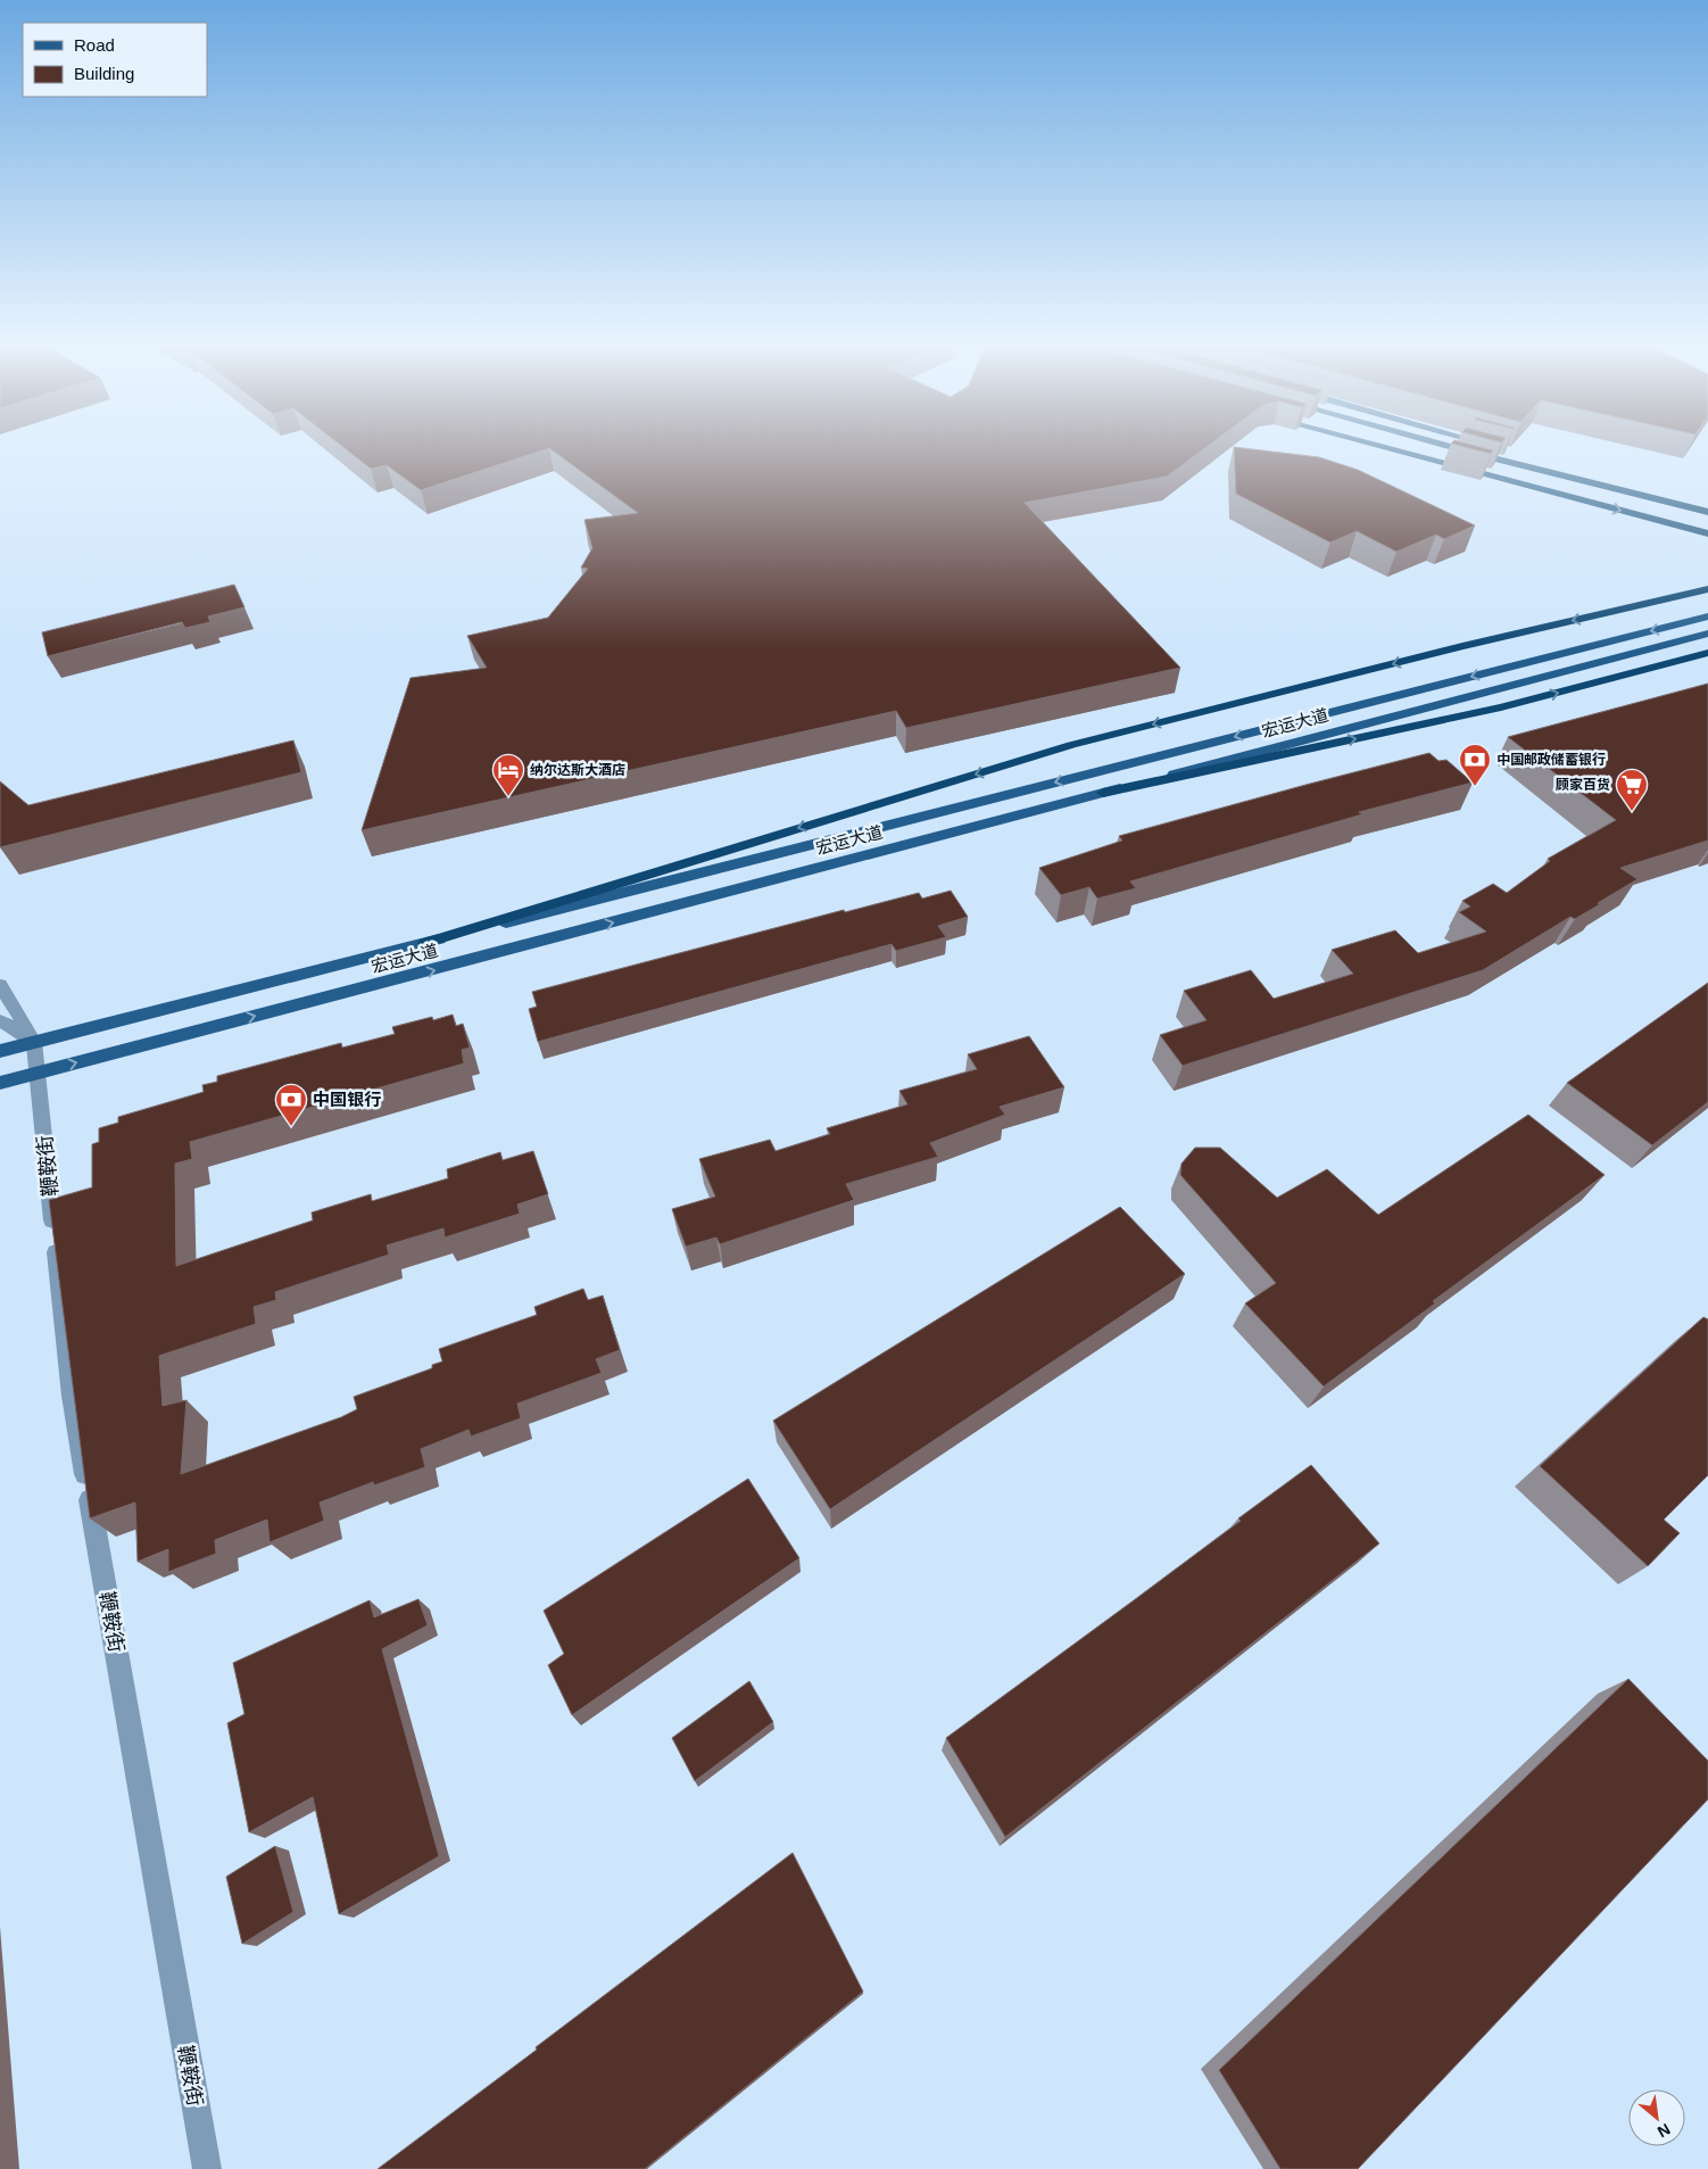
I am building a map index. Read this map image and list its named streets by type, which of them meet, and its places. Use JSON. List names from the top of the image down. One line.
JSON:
{"streets":{"main road":["宏运大道"],"street":["鞭鞍街"]},"crossings":[["宏运大道","鞭鞍街"]],"places":{"bank":["中国邮政储蓄银行","中国银行"],"hotel":["纳尔达斯大酒店"],"supermarket":["顾家百货"]},"legend":["Road","Building"],"north":"bottom right"}
